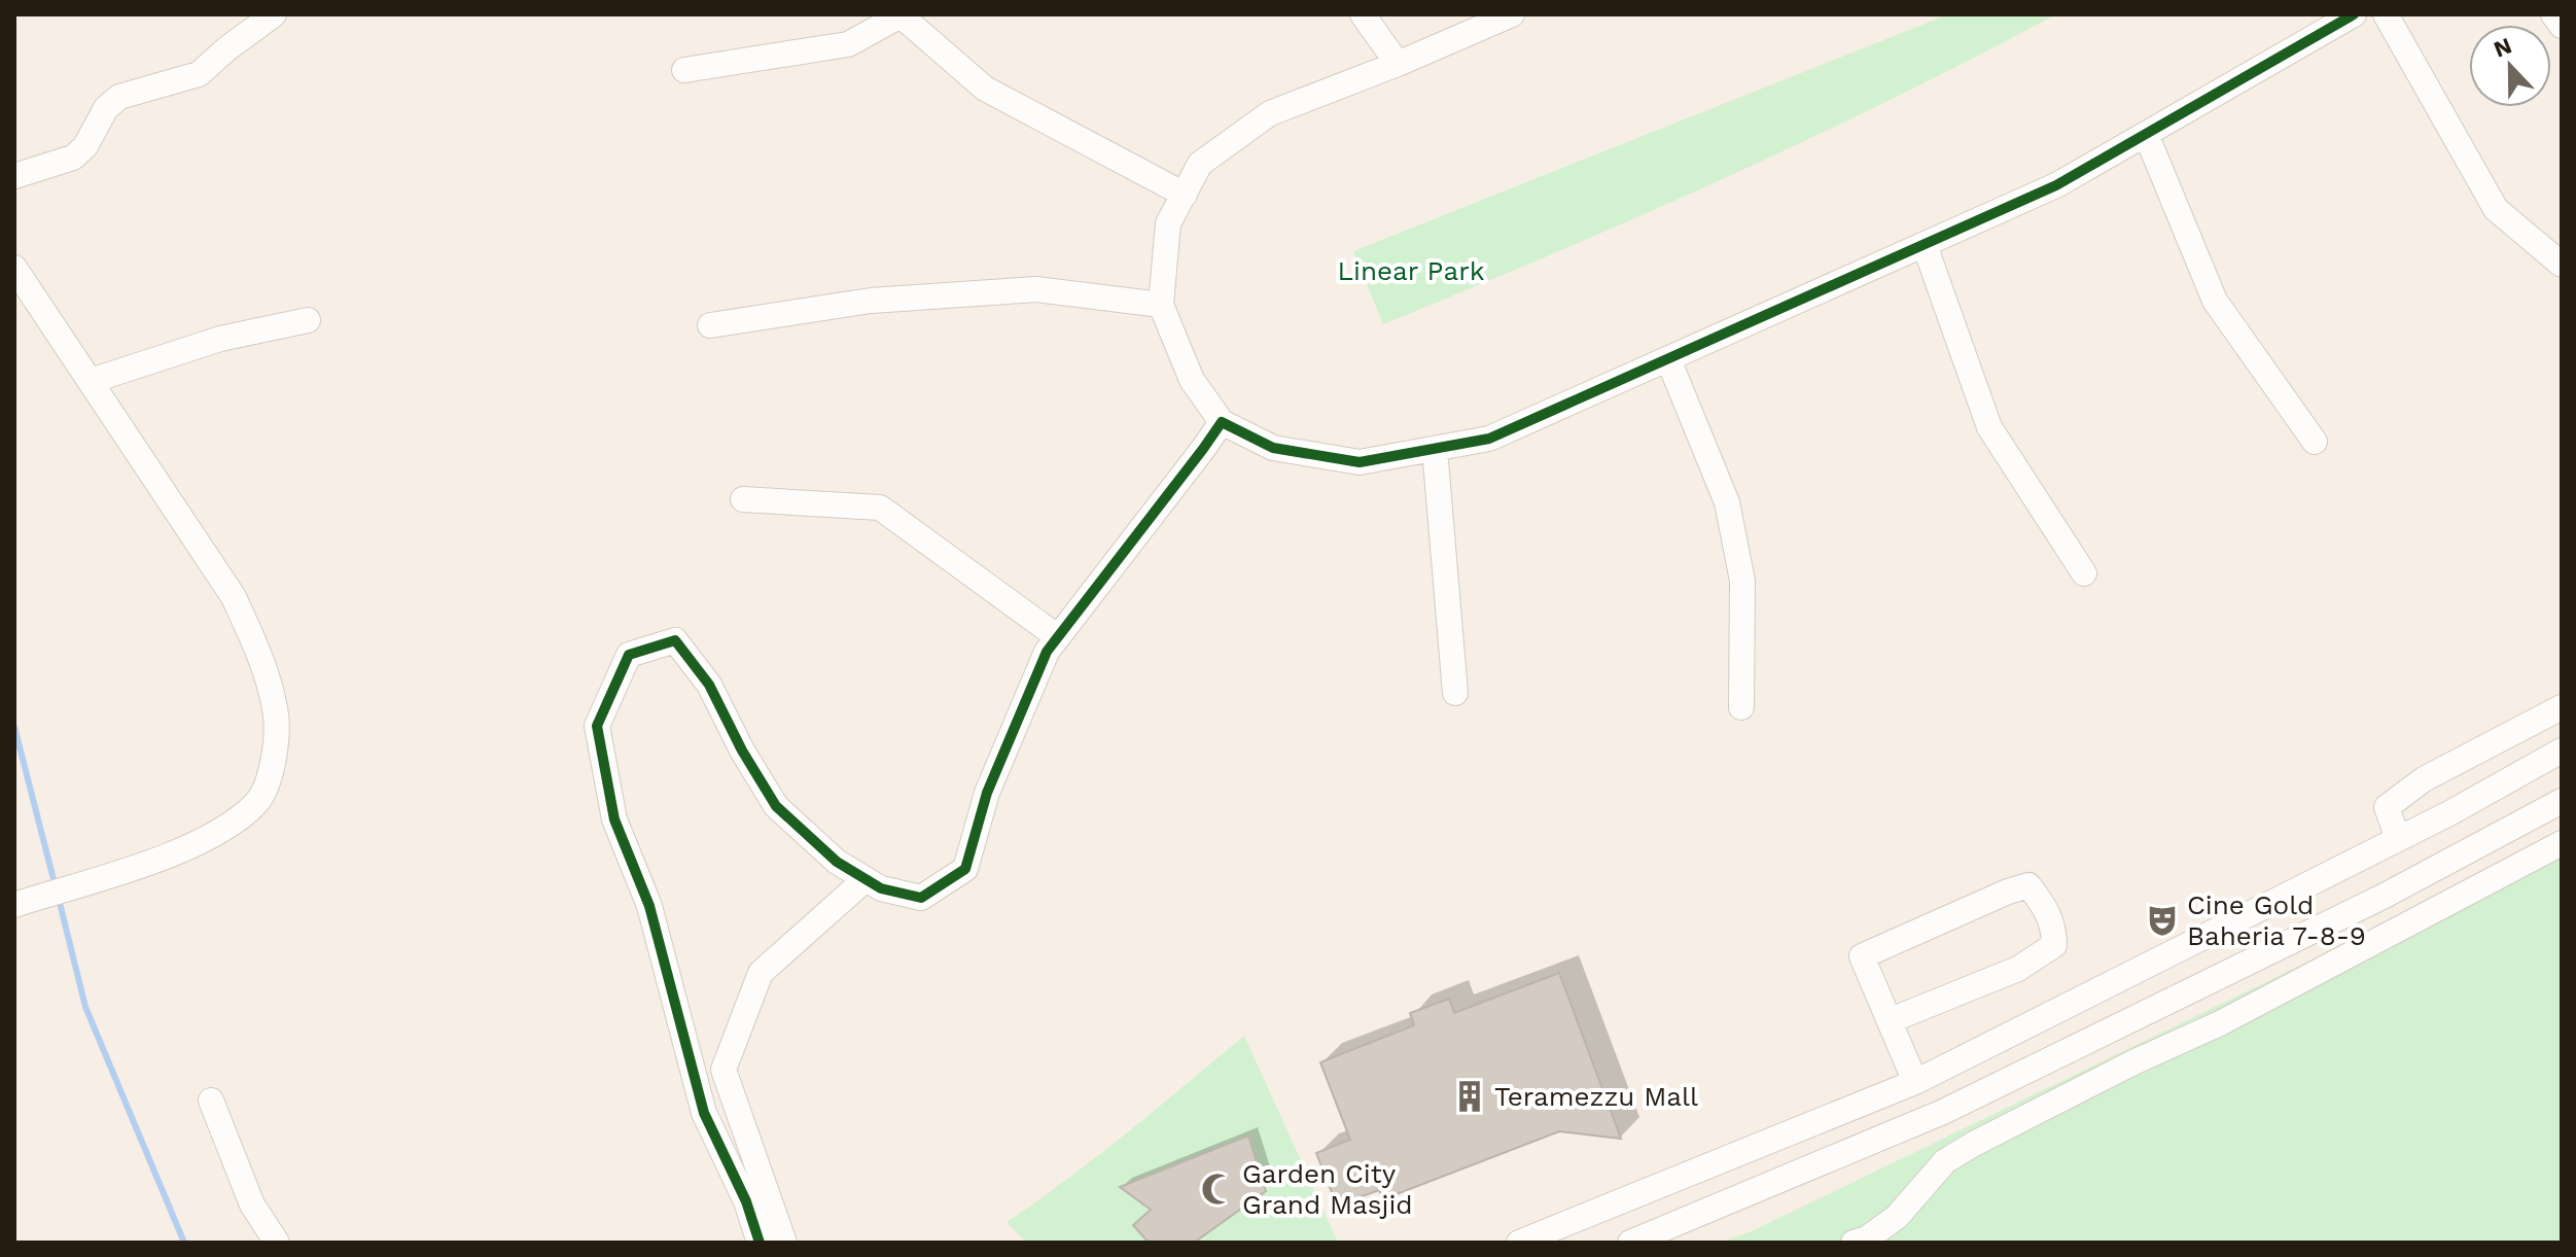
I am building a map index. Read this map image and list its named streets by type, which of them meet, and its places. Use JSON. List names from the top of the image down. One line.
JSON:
{"parks":["Linear Park"],"places":{"theatre":["Cine Gold Baheria 7-8-9"],"building":["Teramezzu Mall"],"mosque":["Garden City Grand Masjid"]},"north":"top"}
